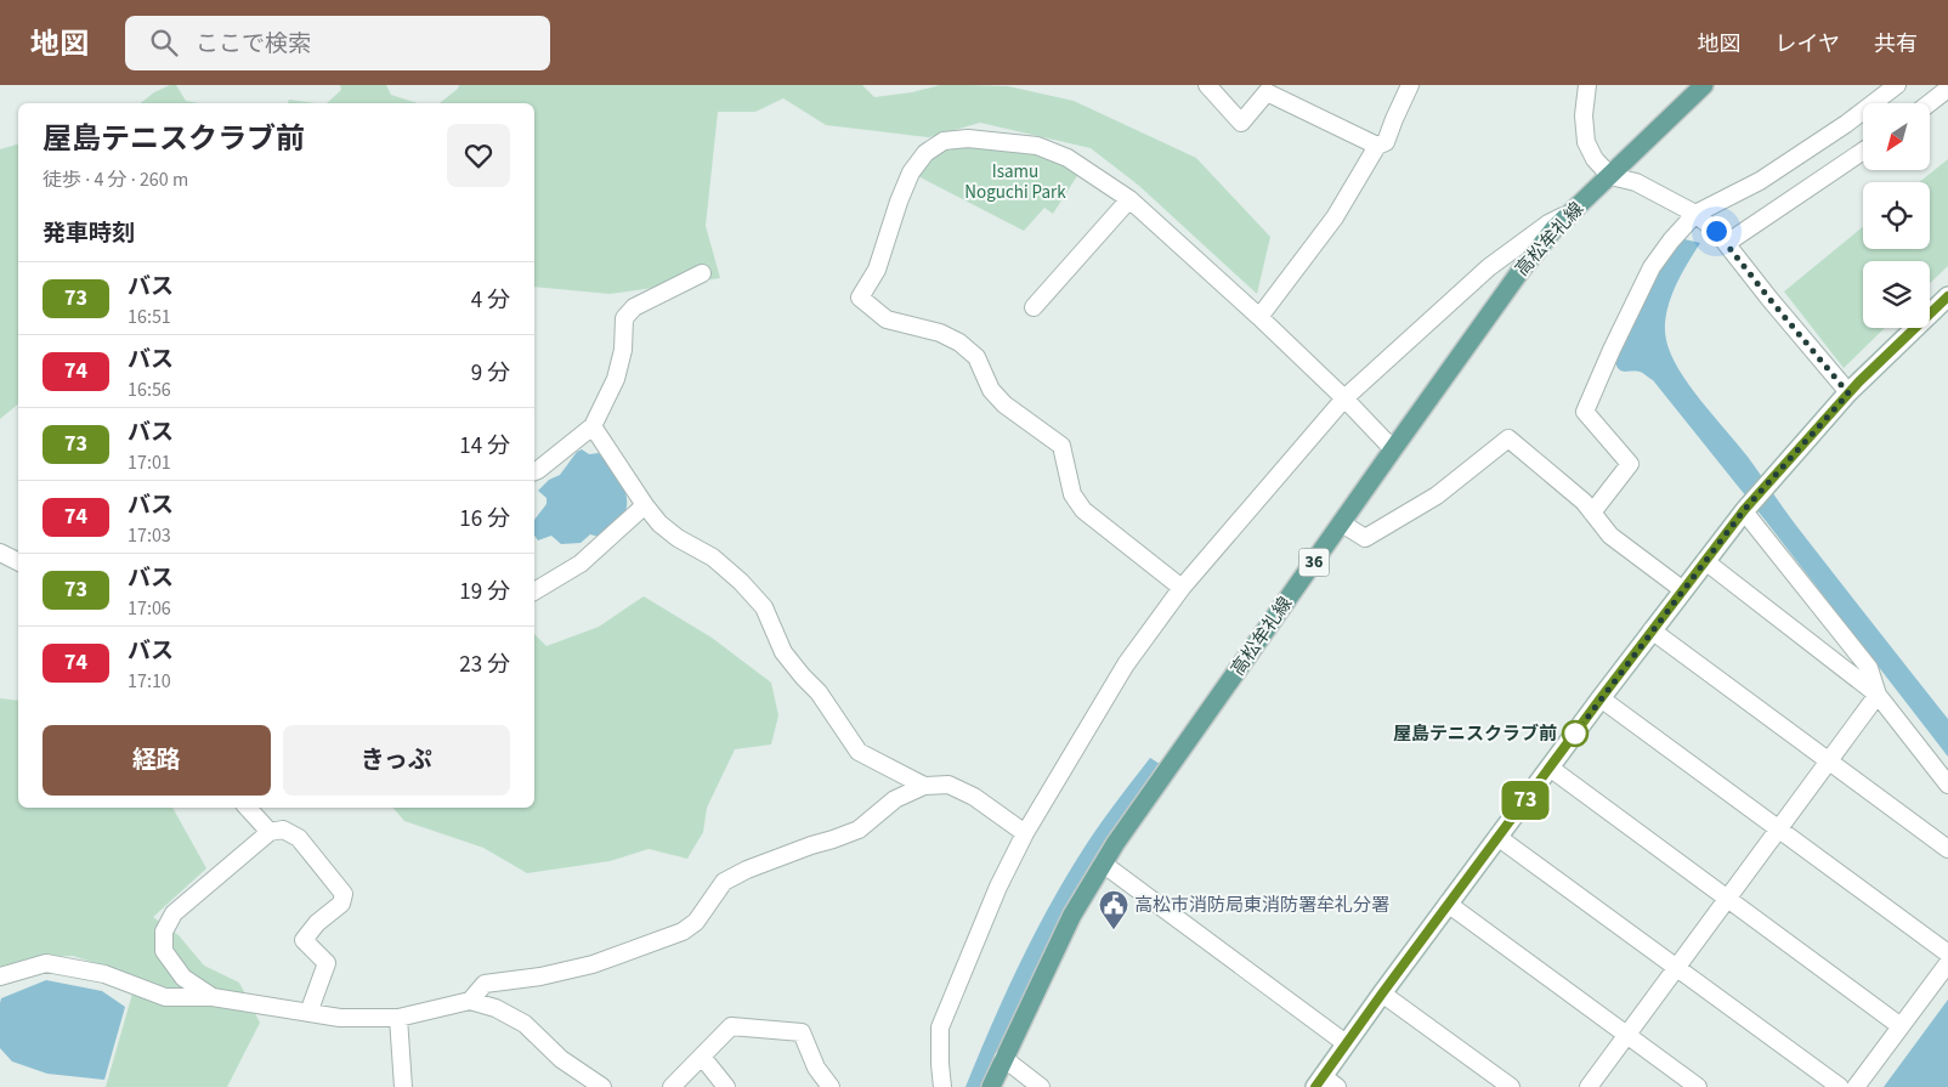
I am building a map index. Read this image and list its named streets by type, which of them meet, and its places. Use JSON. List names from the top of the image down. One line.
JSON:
{"streets":{"main road":["高松牟礼線","36"]},"parks":["Isamu Noguchi Park"],"places":{"other":["屋島テニスクラブ前"],"public building":["高松市消防局東消防署牟礼分署"]},"lines":["bus line 73"],"north":"bottom left","page":{"header":"地図","search":"ここで検索","nav":["地図","レイヤ","共有"],"on_map":"73","heading":[["屋島テニスクラブ前","徒歩 · 4 分 · 260 m"],"発車時刻"],"list":[{"mark":"73","name":"バス","note":"16:51","value":"4 分"},{"mark":"74","name":"バス","note":"16:56","value":"9 分"},{"mark":"73","name":"バス","note":"17:01","value":"14 分"},{"mark":"74","name":"バス","note":"17:03","value":"16 分"},{"mark":"73","name":"バス","note":"17:06","value":"19 分"},{"mark":"74","name":"バス","note":"17:10","value":"23 分"}],"buttons":["経路","きっぷ"]}}
